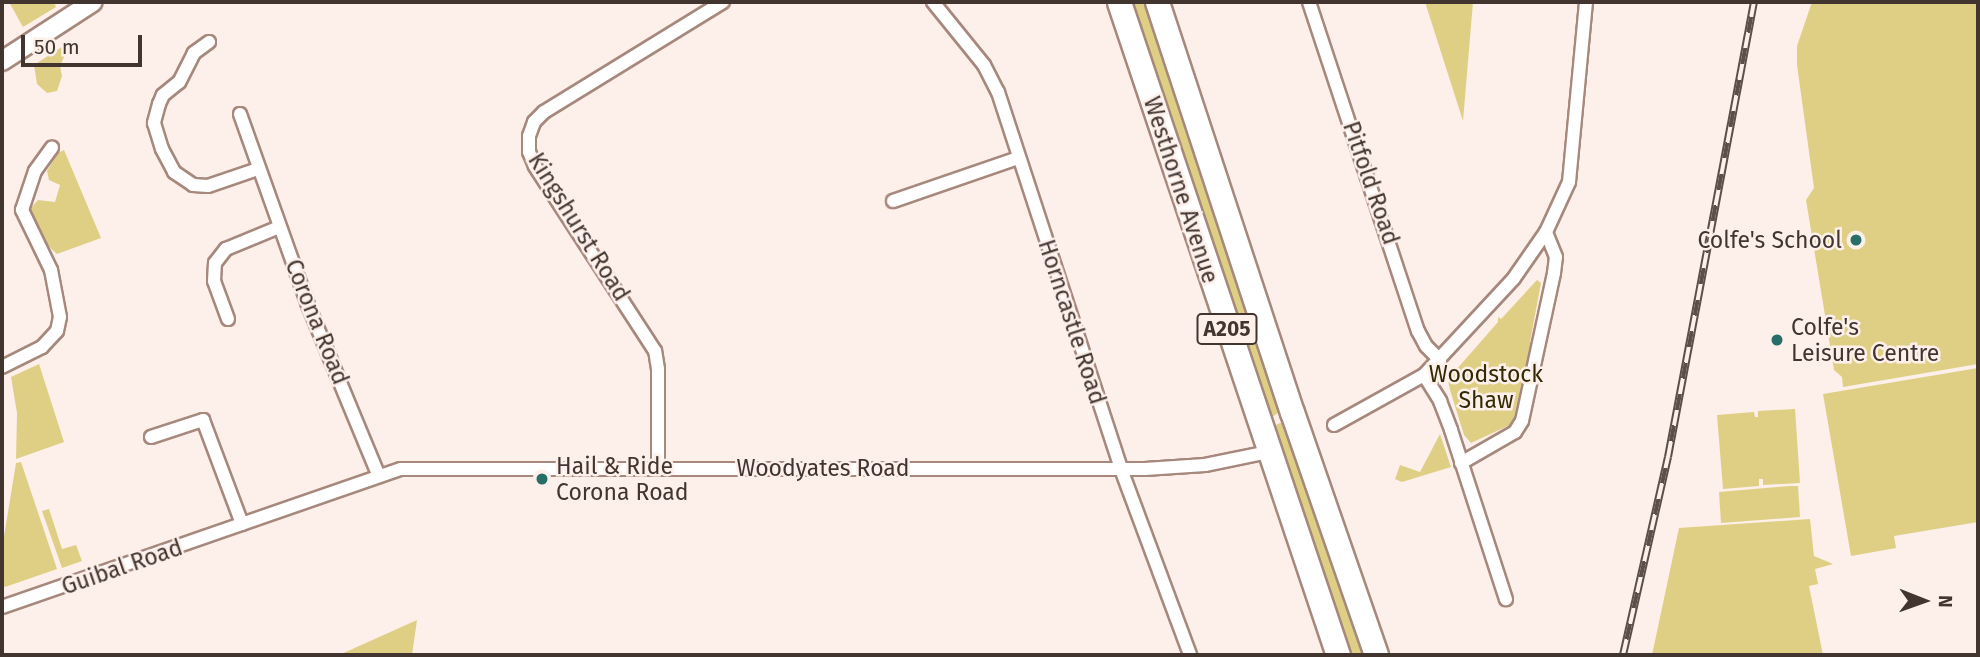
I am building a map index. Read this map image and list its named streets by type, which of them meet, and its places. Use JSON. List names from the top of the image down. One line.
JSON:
{"streets":{"highway":["Westhorne Avenue","A205"],"street":["Pitfold Road","Kingshurst Road","Corona Road","Horncastle Road","Woodyates Road","Guibal Road"]},"crossings":[["Westhorne Avenue","Woodyates Road"],["Kingshurst Road","Woodyates Road"],["Corona Road","Woodyates Road"],["Corona Road","Guibal Road"],["Horncastle Road","Woodyates Road"],["Woodyates Road","Guibal Road"]],"parks":["Woodstock Shaw"],"places":["Colfe's School","Colfe's Leisure Centre","Hail & Ride Corona Road"],"scale_bar":"50 m","north":"right"}
